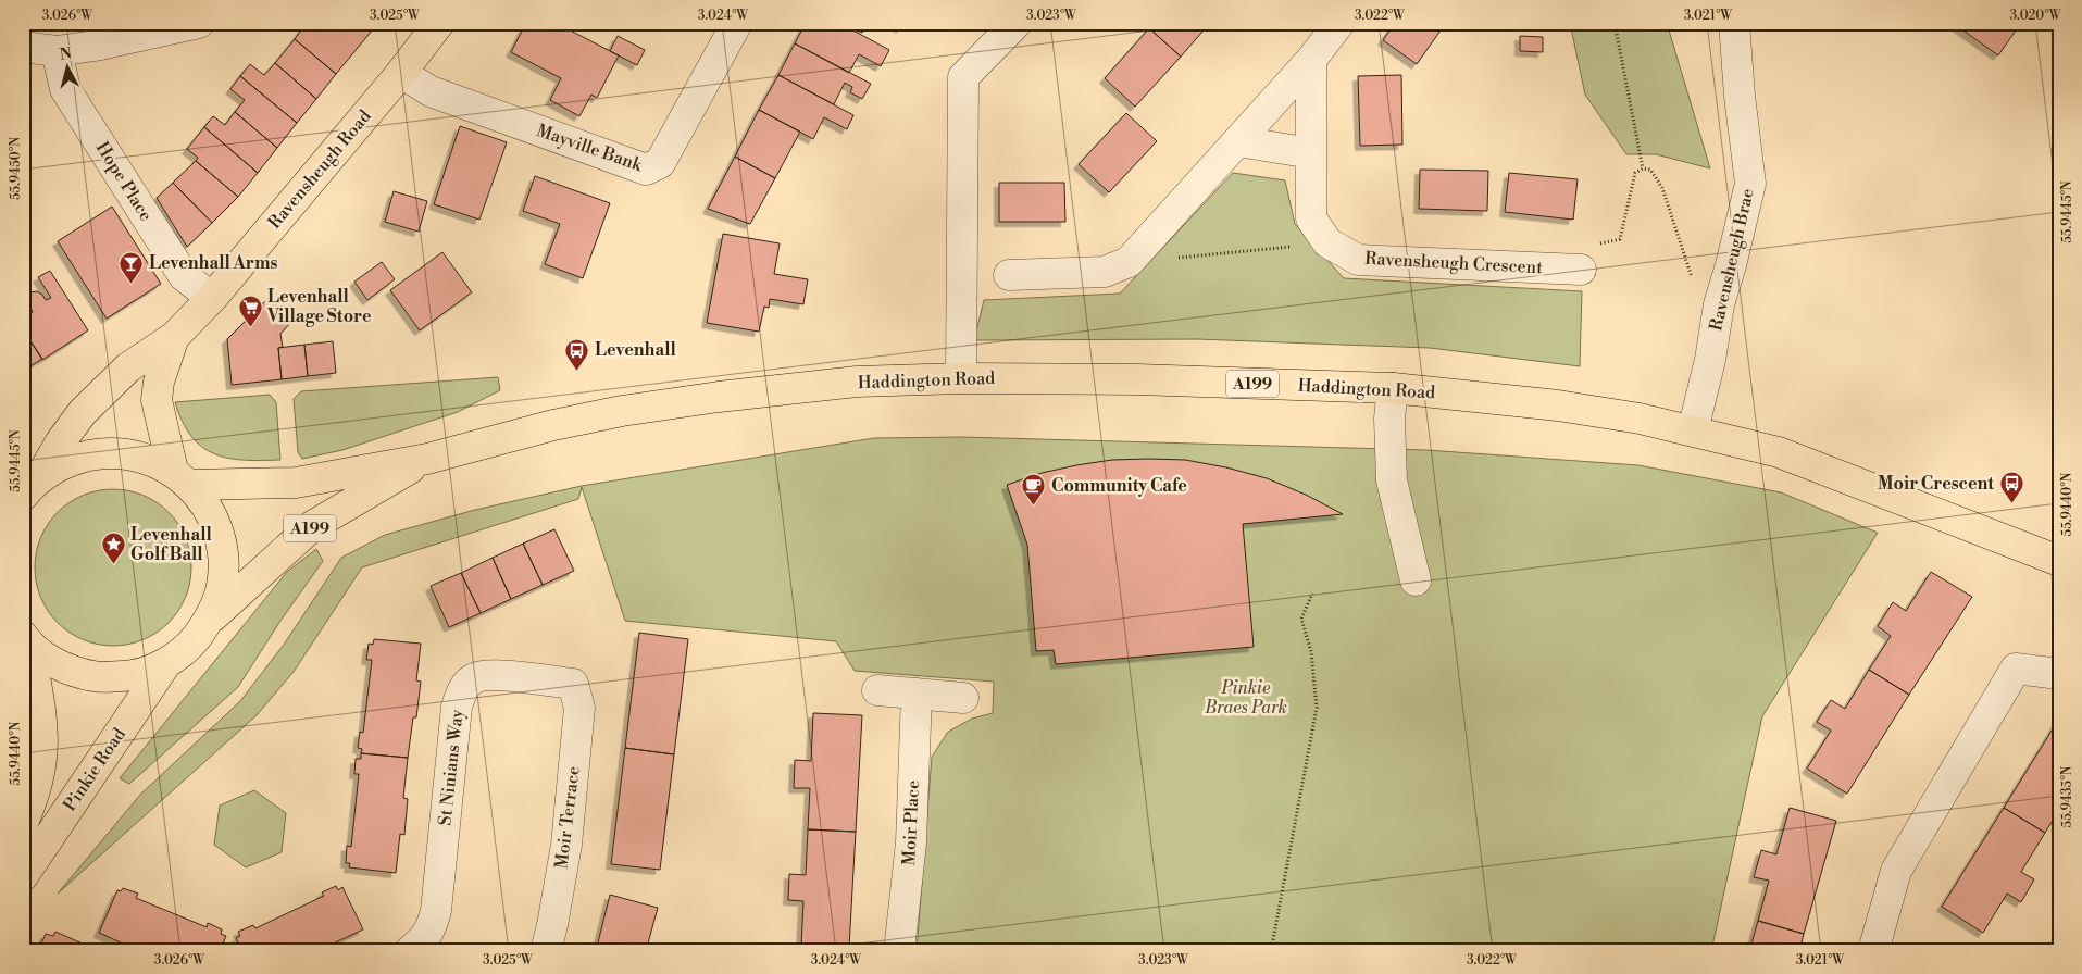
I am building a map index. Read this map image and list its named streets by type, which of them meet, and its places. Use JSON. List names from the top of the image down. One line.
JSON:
{"streets":{"main road":["Ravensheugh Road","Haddington Road","A199","Pinkie Road"],"street":["Mayville Bank","Hope Place","Ravensheugh Brae","Ravensheugh Crescent","St Ninians Way","Moir Terrace","Moir Place"]},"crossings":[["Mayville Bank","Ravensheugh Road"],["Ravensheugh Road","Hope Place"],["Ravensheugh Road","Haddington Road"],["Ravensheugh Road","A199"],["Ravensheugh Brae","Haddington Road"],["Haddington Road","A199"],["A199","Pinkie Road"],["St Ninians Way","Moir Terrace"]],"parks":["Pinkie Braes Park"],"places":{"bar":["Levenhall Arms"],"supermarket":["Levenhall Village Store"],"bus stop":["Levenhall","Moir Crescent"],"cafe":["Community Cafe"],"place":["Levenhall Golf Ball"]},"north":"top","coordinates":["3.026°W","3.025°W","3.024°W","3.023°W","3.022°W","3.021°W","3.020°W","55.9450°N","55.9445°N","55.9440°N","55.9435°N"]}
